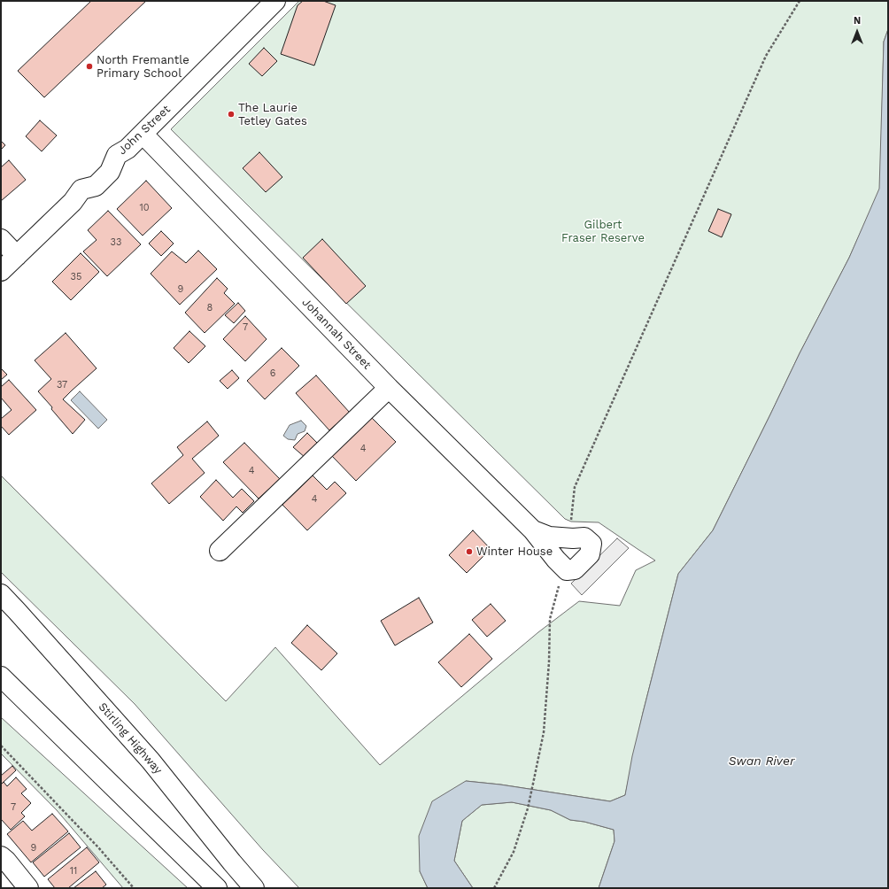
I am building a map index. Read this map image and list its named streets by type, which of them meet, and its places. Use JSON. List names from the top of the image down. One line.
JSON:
{"streets":{"main road":["John Street","Johannah Street","Stirling Highway"]},"crossings":[["John Street","Johannah Street"]],"water":["Swan River"],"parks":["Gilbert Fraser Reserve"],"places":["North Fremantle Primary School","The Laurie Tetley Gates","Winter House"],"house_numbers":["10","33","35","9","8","7","6","37","4","4","4","7","9","11"],"north":"top"}
